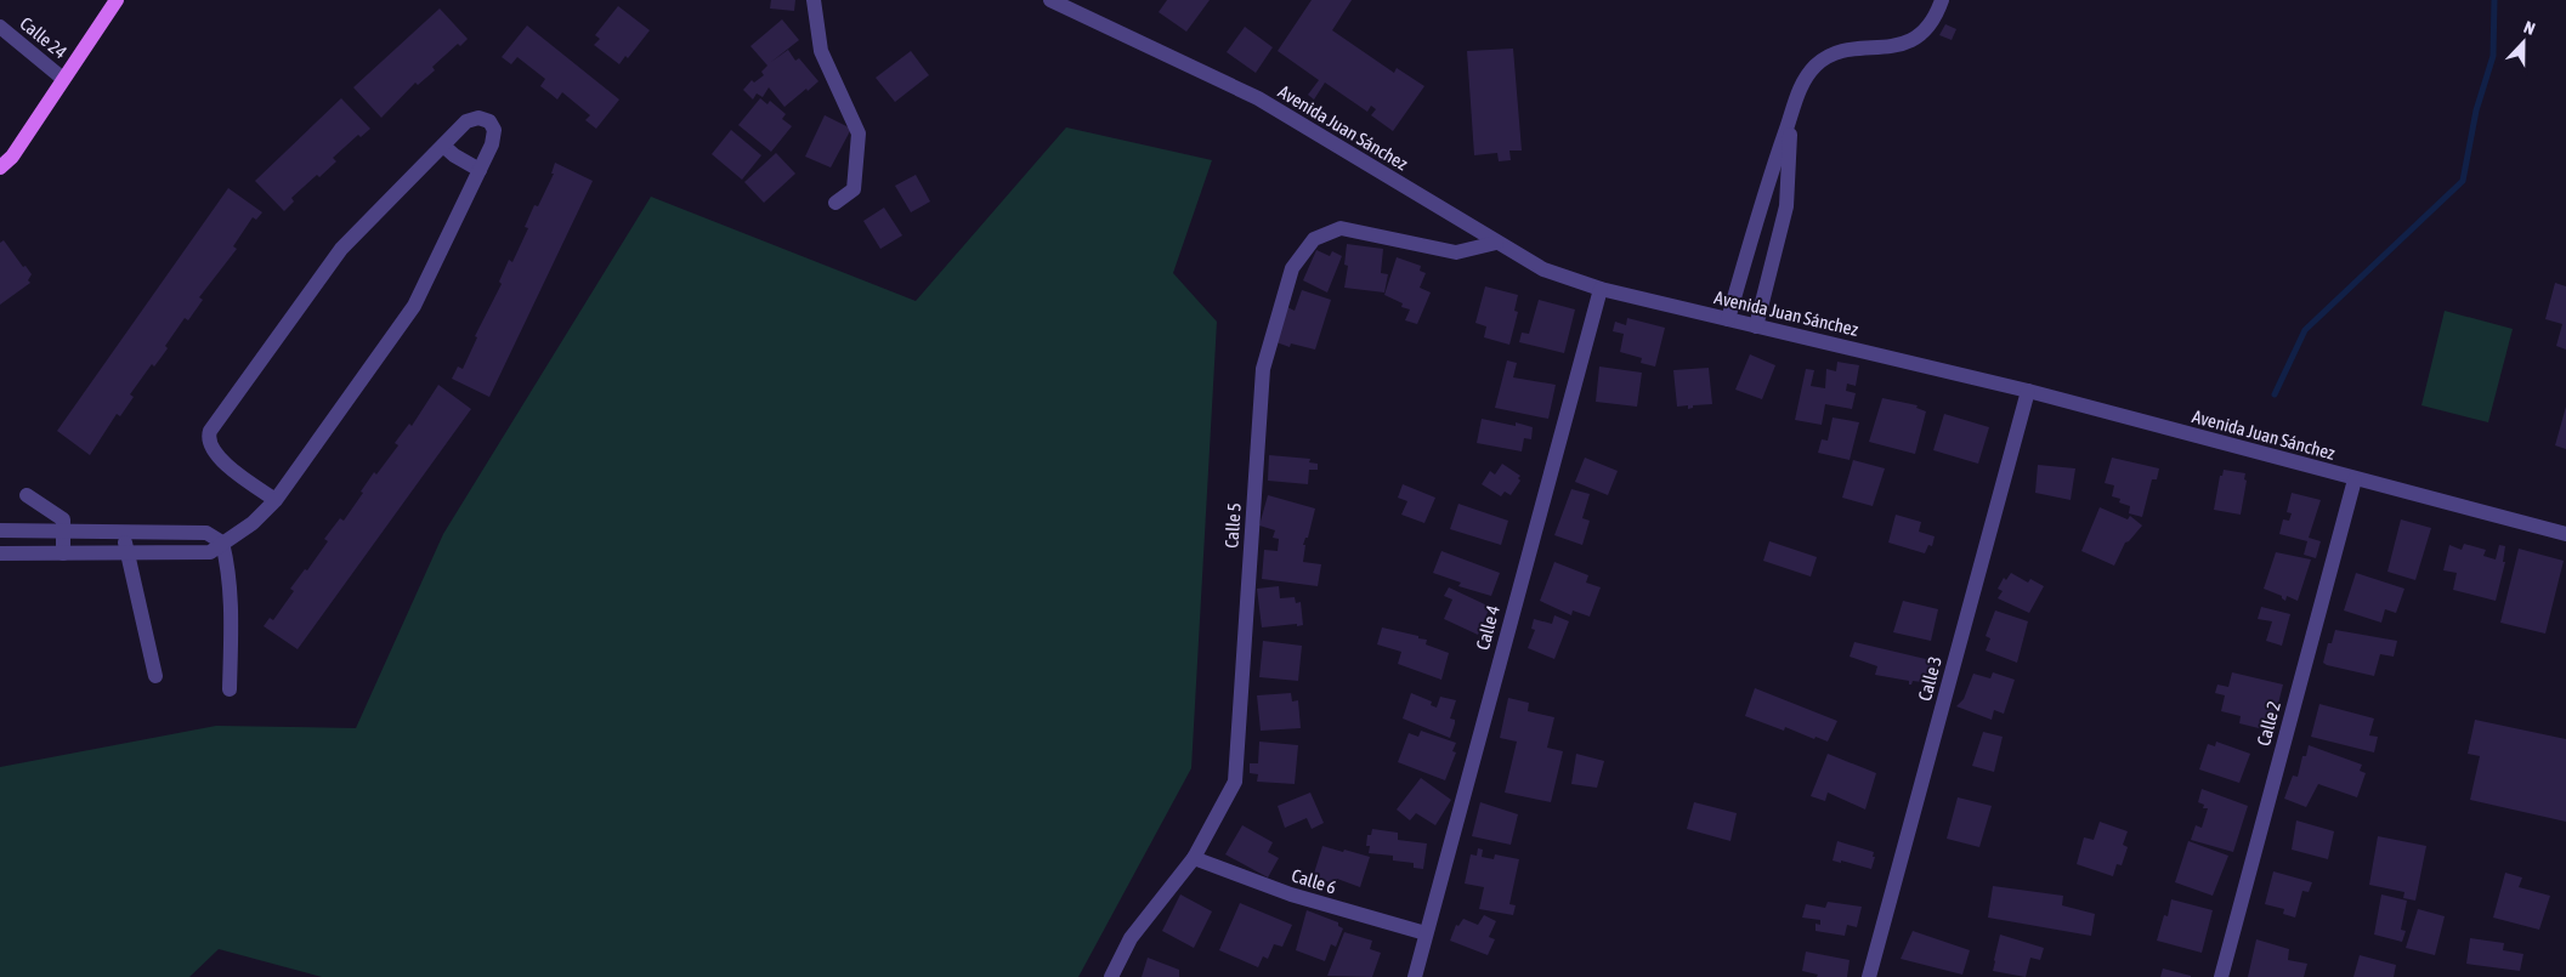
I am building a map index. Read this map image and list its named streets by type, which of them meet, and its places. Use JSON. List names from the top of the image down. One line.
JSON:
{"streets":{"street":["Calle 24","Avenida Juan Sánchez","Calle 5","Calle 4","Calle 3","Calle 2","Calle 6"]},"crossings":[["Avenida Juan Sánchez","Calle 5"],["Avenida Juan Sánchez","Calle 4"],["Avenida Juan Sánchez","Calle 3"],["Avenida Juan Sánchez","Calle 2"],["Calle 5","Calle 6"],["Calle 4","Calle 6"]],"north":"top"}
